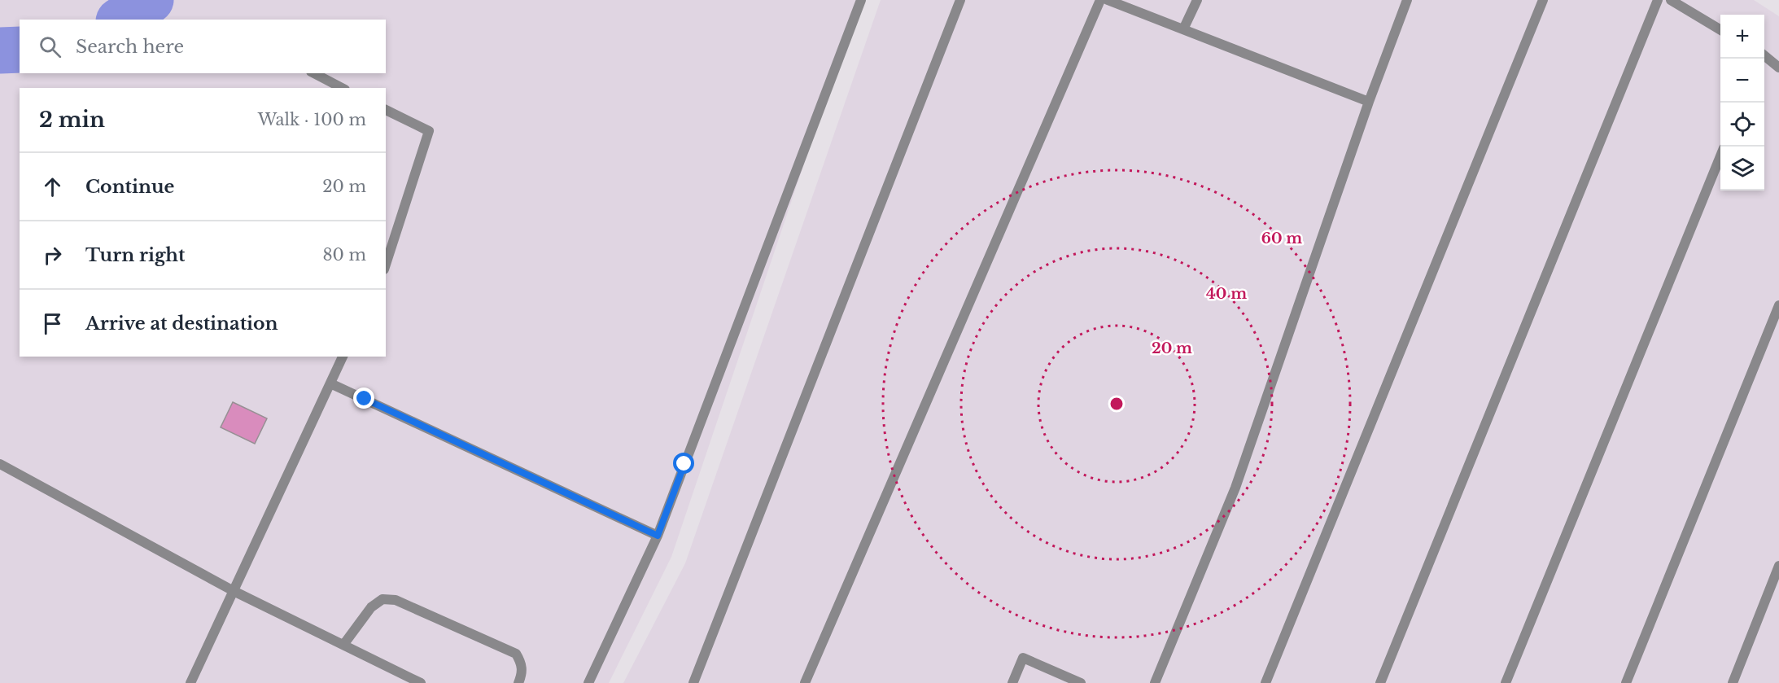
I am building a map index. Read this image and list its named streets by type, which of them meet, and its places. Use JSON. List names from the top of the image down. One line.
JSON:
{"page":{"map_buttons":["+","−"],"search":"Search here","heading":["2 min","Walk · 100 m"],"list":[["Continue","20 m"],["Turn right","80 m"],"Arrive at destination"]},"rings":["60 m","40 m","20 m"]}
